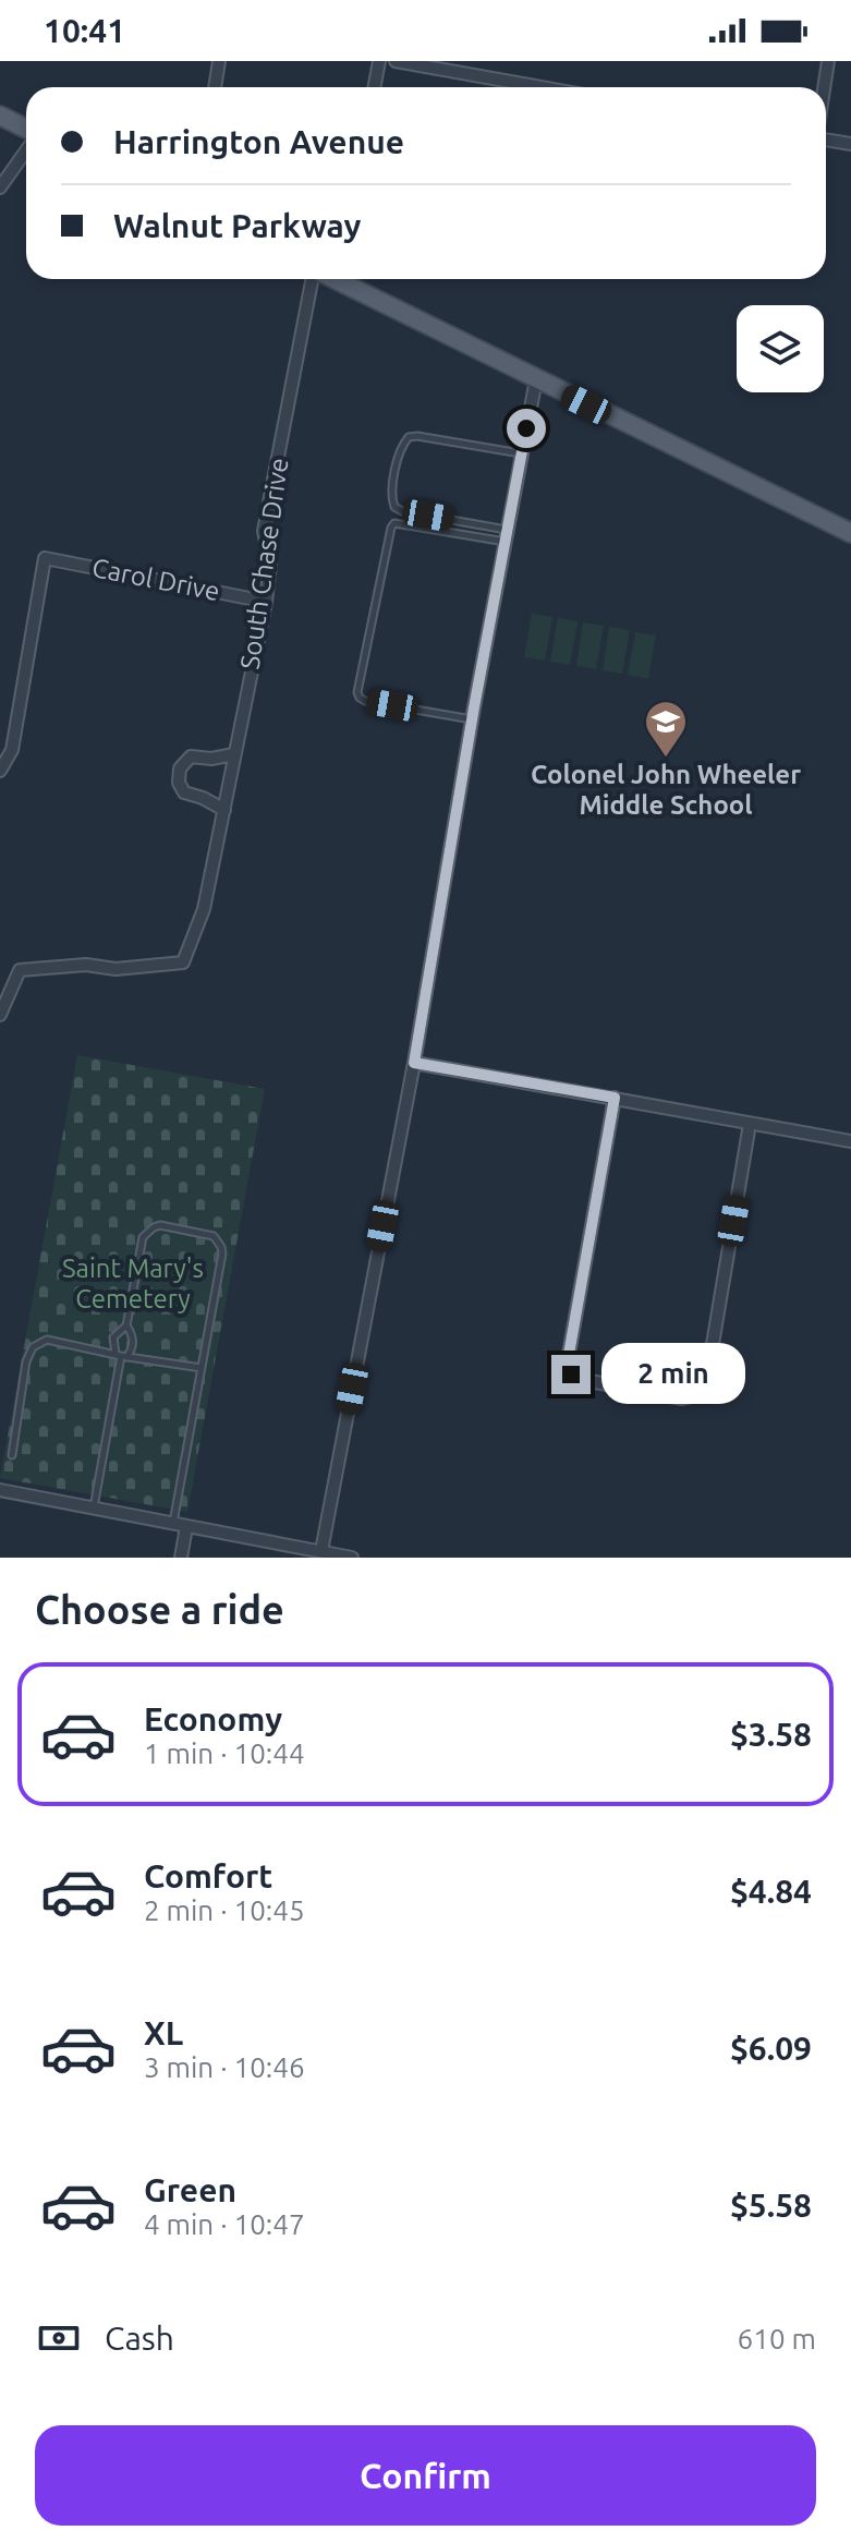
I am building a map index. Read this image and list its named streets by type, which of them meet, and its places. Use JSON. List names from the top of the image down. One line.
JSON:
{"streets":{"street":["South Chase Drive","Carol Drive"]},"crossings":[["South Chase Drive","Carol Drive"]],"parks":["Saint Mary's Cemetery"],"places":{"school or university":["Colonel John Wheeler Middle School"]},"page":{"status":"10:41","banner":["Harrington Avenue","Walnut Parkway"],"bubble":"2 min","heading":"Choose a ride","list":[{"name":"Economy","note":"1 min · 10:44","value":"$3.58"},{"name":"Comfort","note":"2 min · 10:45","value":"$4.84"},{"name":"XL","note":"3 min · 10:46","value":"$6.09"},{"name":"Green","note":"4 min · 10:47","value":"$5.58"}],"pay":["Cash","610 m"],"buttons":"Confirm"}}
